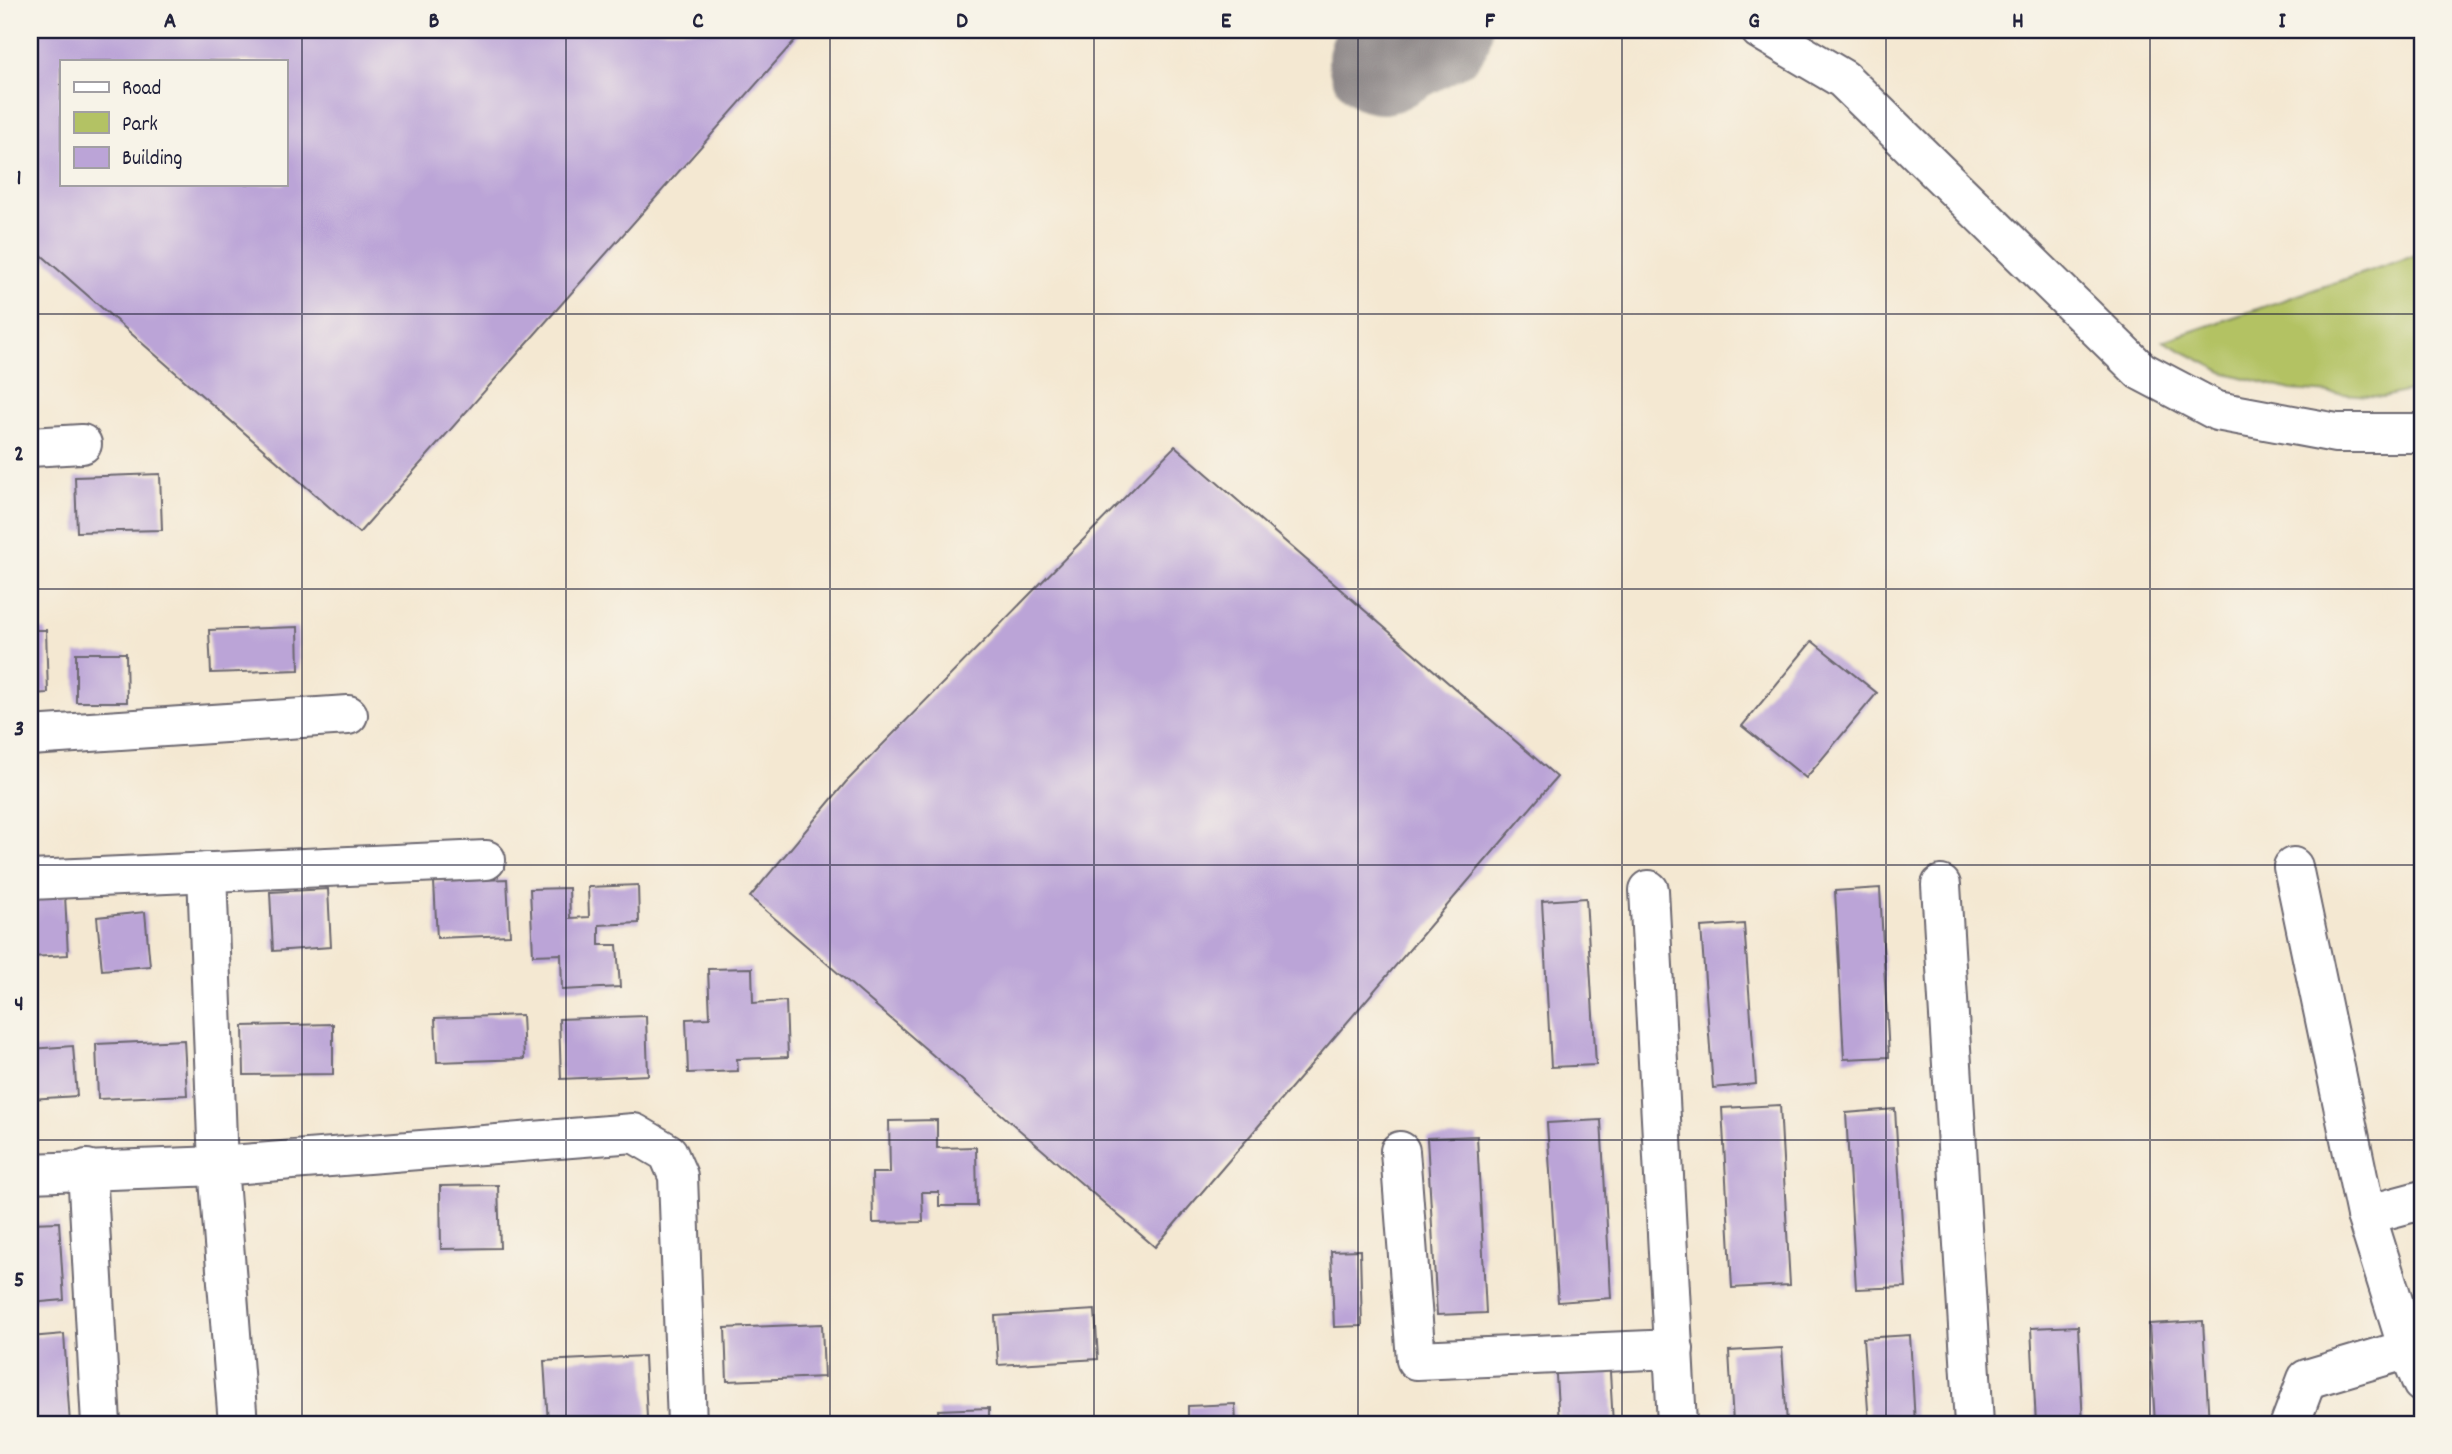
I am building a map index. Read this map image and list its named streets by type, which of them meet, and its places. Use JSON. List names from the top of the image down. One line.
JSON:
{"legend":["Road","Park","Building"],"grid":{"columns":["A","B","C","D","E","F","G","H","I"],"rows":["1","2","3","4","5"]}}
